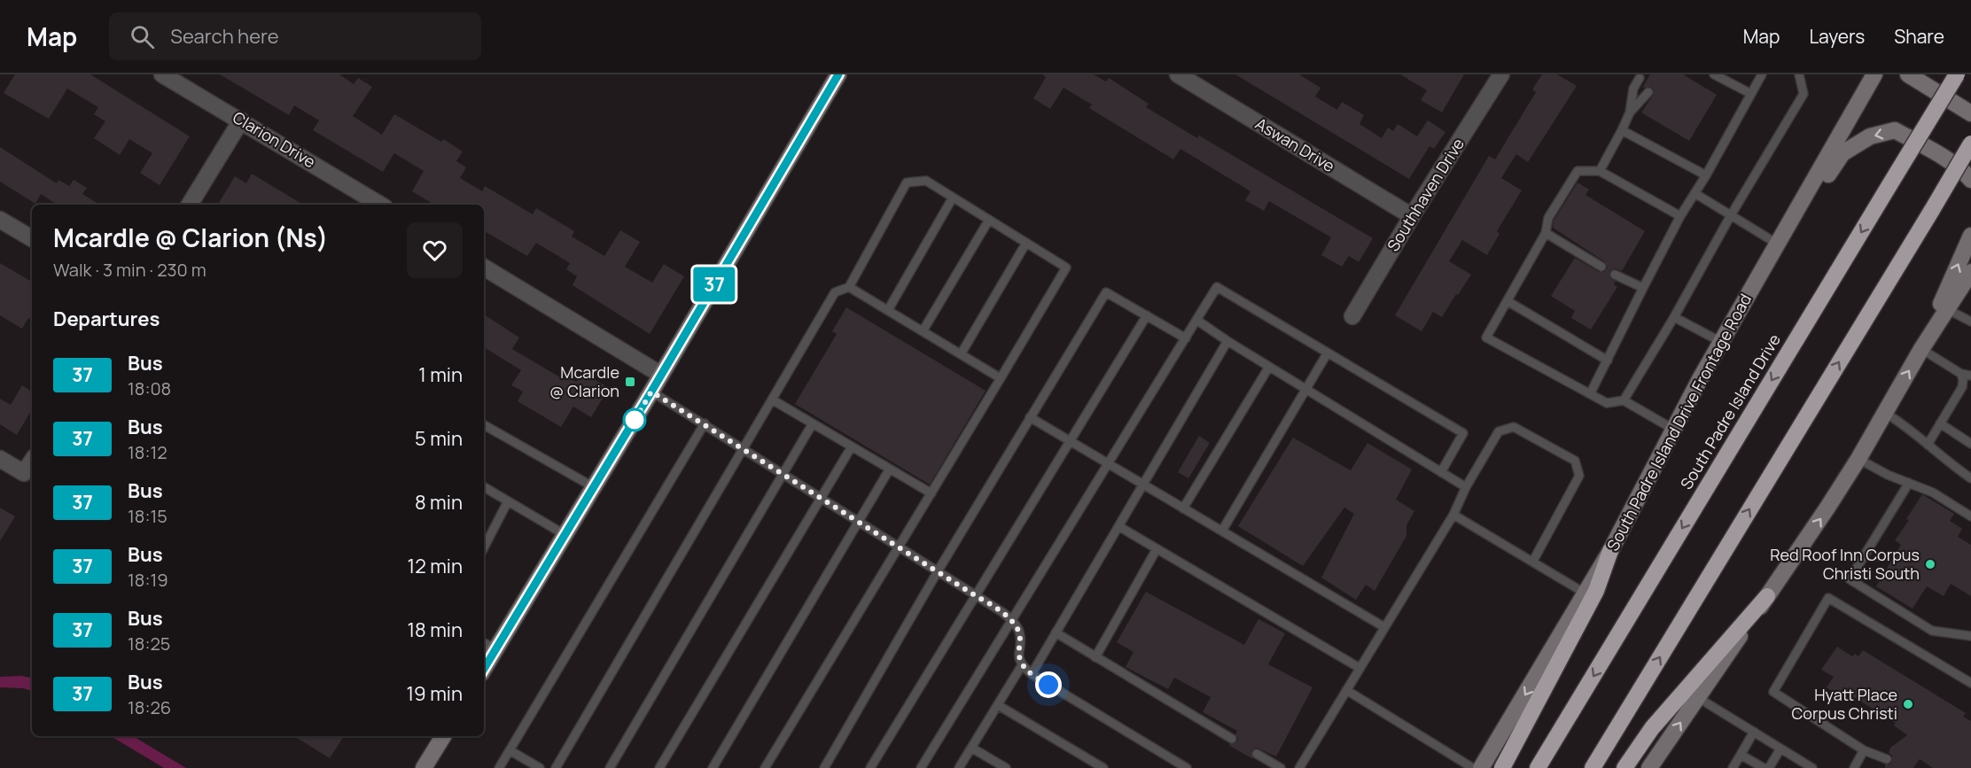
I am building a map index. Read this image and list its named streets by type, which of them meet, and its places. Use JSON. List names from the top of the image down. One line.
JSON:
{"streets":{"highway":["South Padre Island Drive"],"main road":["South Padre Island Drive Frontage Road"],"street":["Clarion Drive","Aswan Drive","Southhaven Drive"]},"crossings":[["Aswan Drive","Southhaven Drive"]],"places":{"transit":["Mcardle @ Clarion"],"other":["Red Roof Inn Corpus Christi South","Hyatt Place Corpus Christi"]},"lines":["bus line 37"],"page":{"header":"Map","search":"Search here","nav":["Map","Layers","Share"],"on_map":"37","heading":[["Mcardle @ Clarion (Ns)","Walk · 3 min · 230 m"],"Departures"],"list":[{"mark":"37","name":"Bus","note":"18:08","value":"1 min"},{"mark":"37","name":"Bus","note":"18:12","value":"5 min"},{"mark":"37","name":"Bus","note":"18:15","value":"8 min"},{"mark":"37","name":"Bus","note":"18:19","value":"12 min"},{"mark":"37","name":"Bus","note":"18:25","value":"18 min"},{"mark":"37","name":"Bus","note":"18:26","value":"19 min"}]}}
